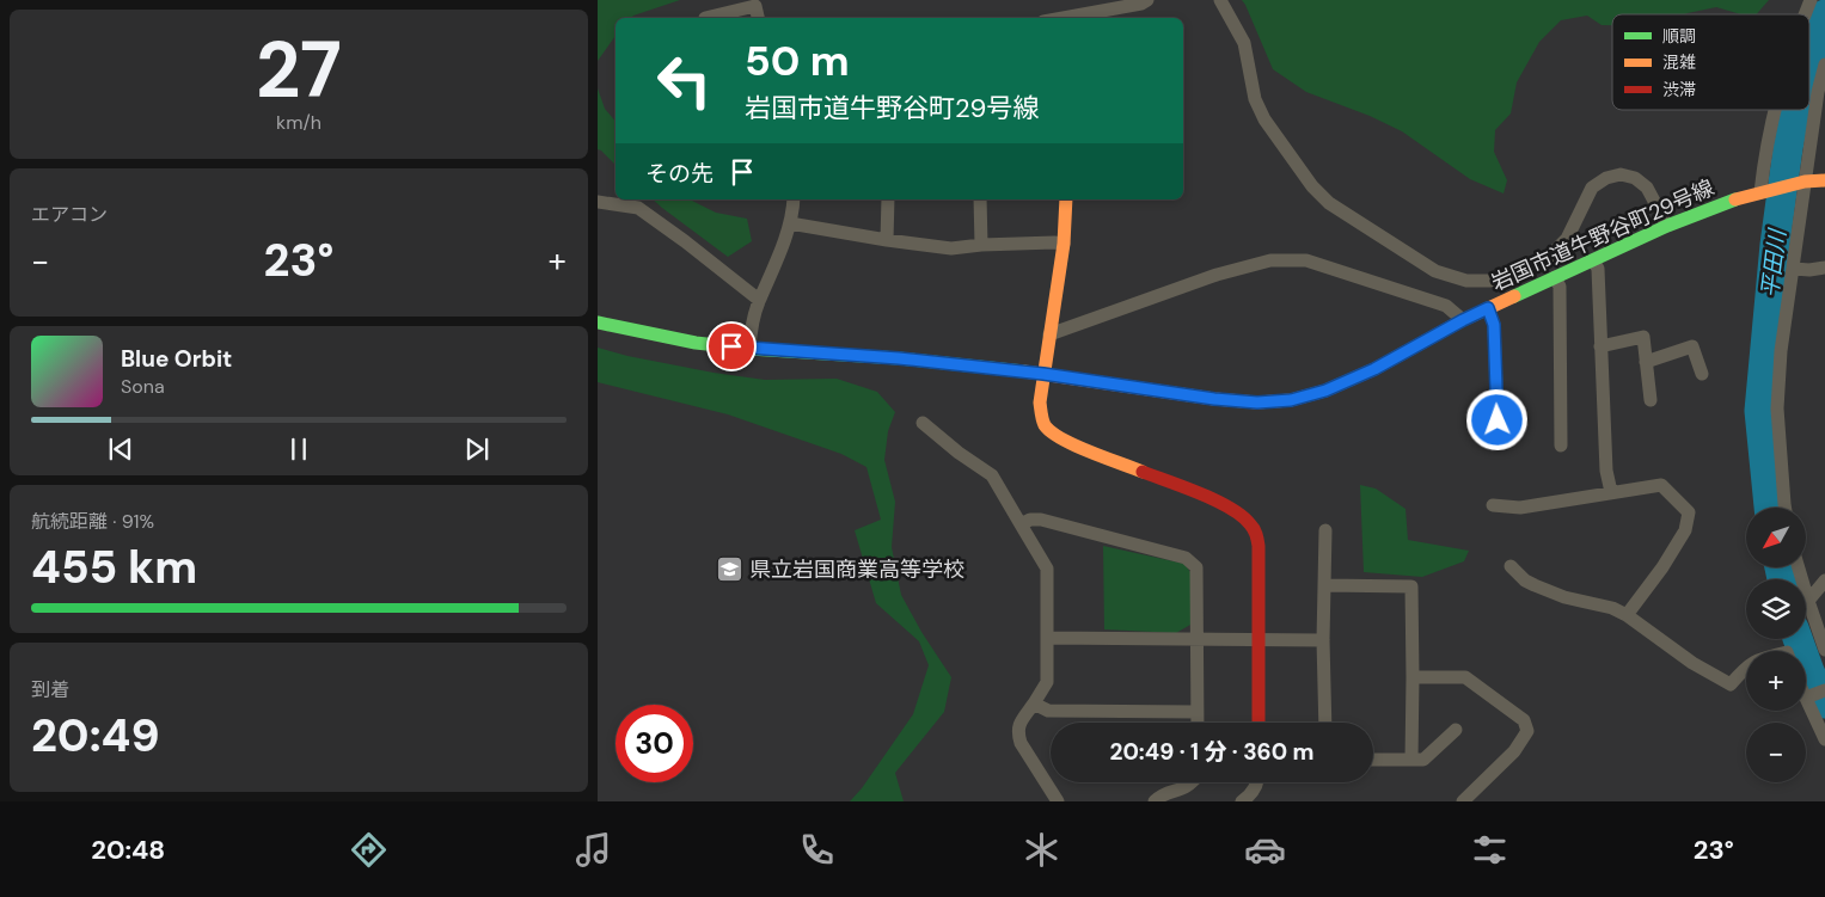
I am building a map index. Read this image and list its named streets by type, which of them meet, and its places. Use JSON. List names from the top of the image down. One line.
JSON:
{"streets":{"street":["岩国市道牛野谷町29号線"]},"water":["平田川"],"places":{"school or university":["県立岩国商業高等学校"]},"legend":["順調","混雑","渋滞"],"north":"bottom left","page":{"tile":[["27","km/h"],"エアコン",["航続距離 · 91%","455 km"],["到着","20:49"]],"turn":["50 m","岩国市道牛野谷町29号線"],"then":"その先","heat":["−","23°","+"],"song":["Blue Orbit","Sona"],"map_buttons":["+","−"],"limit":"30","trip":"20:49 · 1 分 · 360 m","tabs":["20:48","23°"]}}
